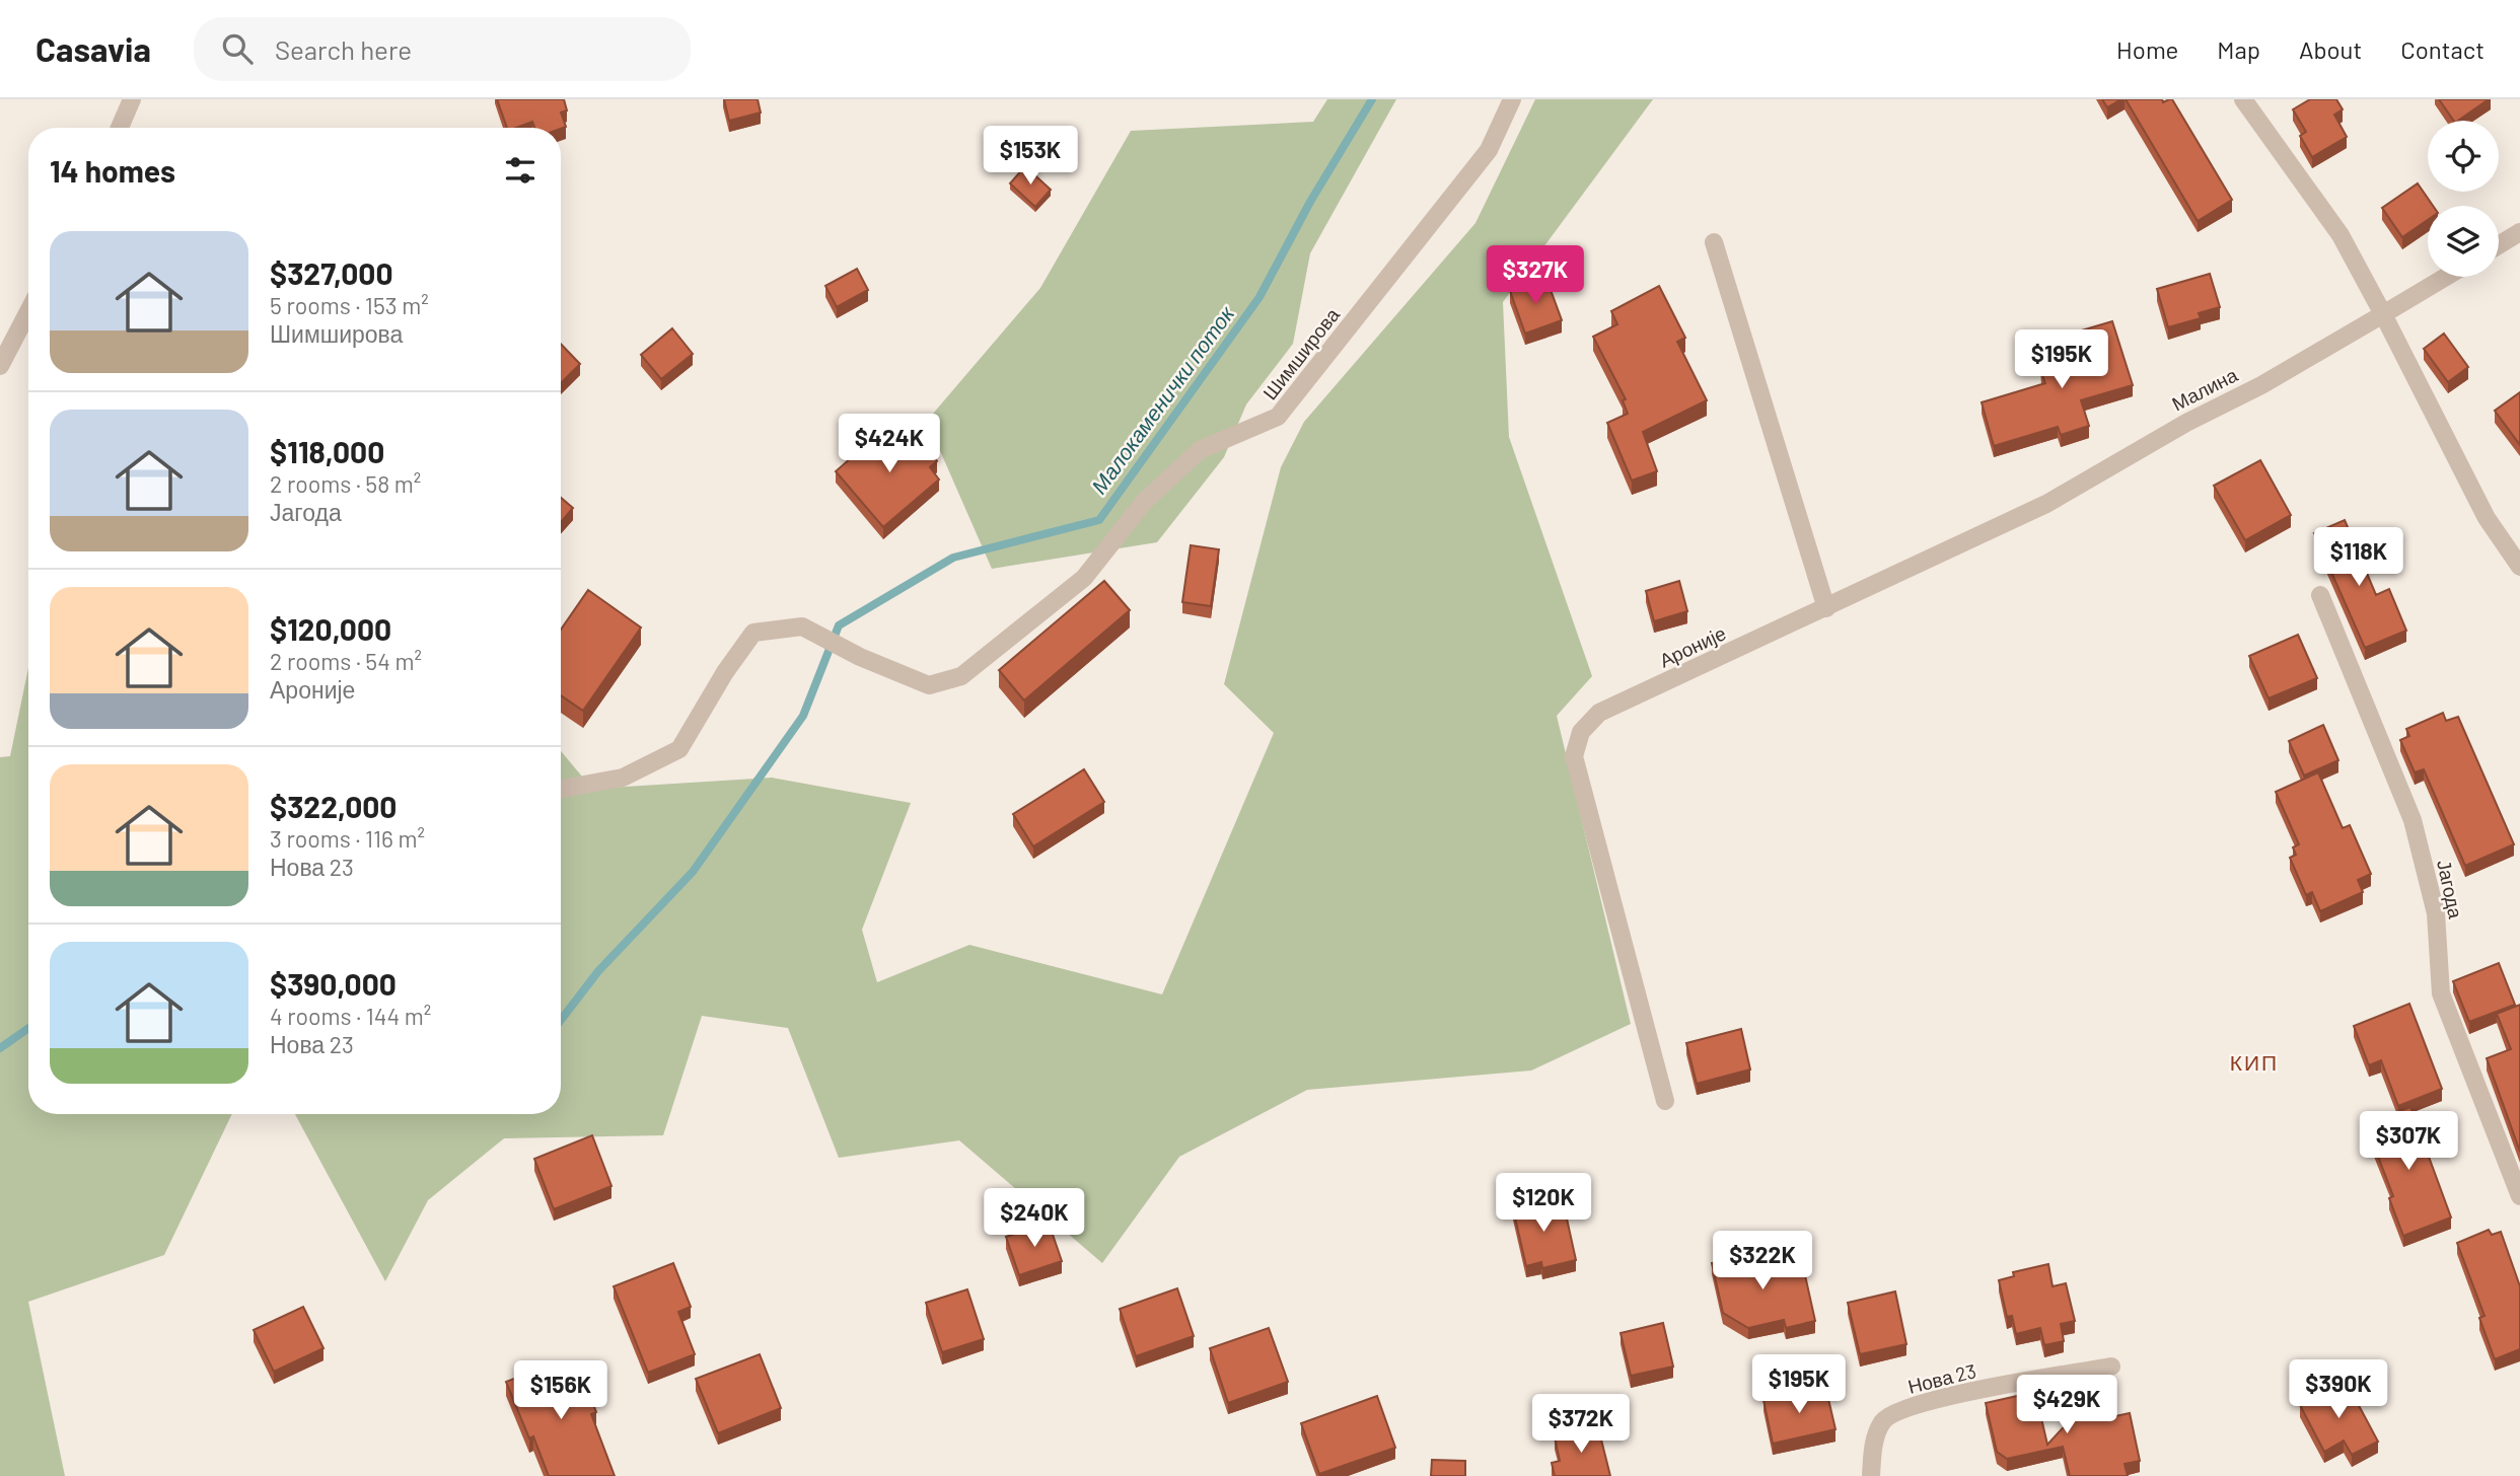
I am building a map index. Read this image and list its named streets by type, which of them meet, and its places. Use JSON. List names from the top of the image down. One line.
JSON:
{"streets":{"street":["Шимширова","Малина","Ароније","Јагода","Нова 23"]},"crossings":[["Малина","Ароније"]],"districts":["КИП"],"water":["Малокаменички поток"],"page":{"header":"Casavia","search":"Search here","nav":["Home","Map","About","Contact"],"price":["$153K","$327K","$195K","$424K","$118K","$307K","$120K","$240K","$322K","$195K","$390K","$156K","$429K","$372K"],"heading":"14 homes","list":[{"name":"$327,000","note":"5 rooms · 153 m² · Шимширова"},{"name":"$118,000","note":"2 rooms · 58 m² · Јагода"},{"name":"$120,000","note":"2 rooms · 54 m² · Ароније"},{"name":"$322,000","note":"3 rooms · 116 m² · Нова 23"},{"name":"$390,000","note":"4 rooms · 144 m² · Нова 23"}]}}
